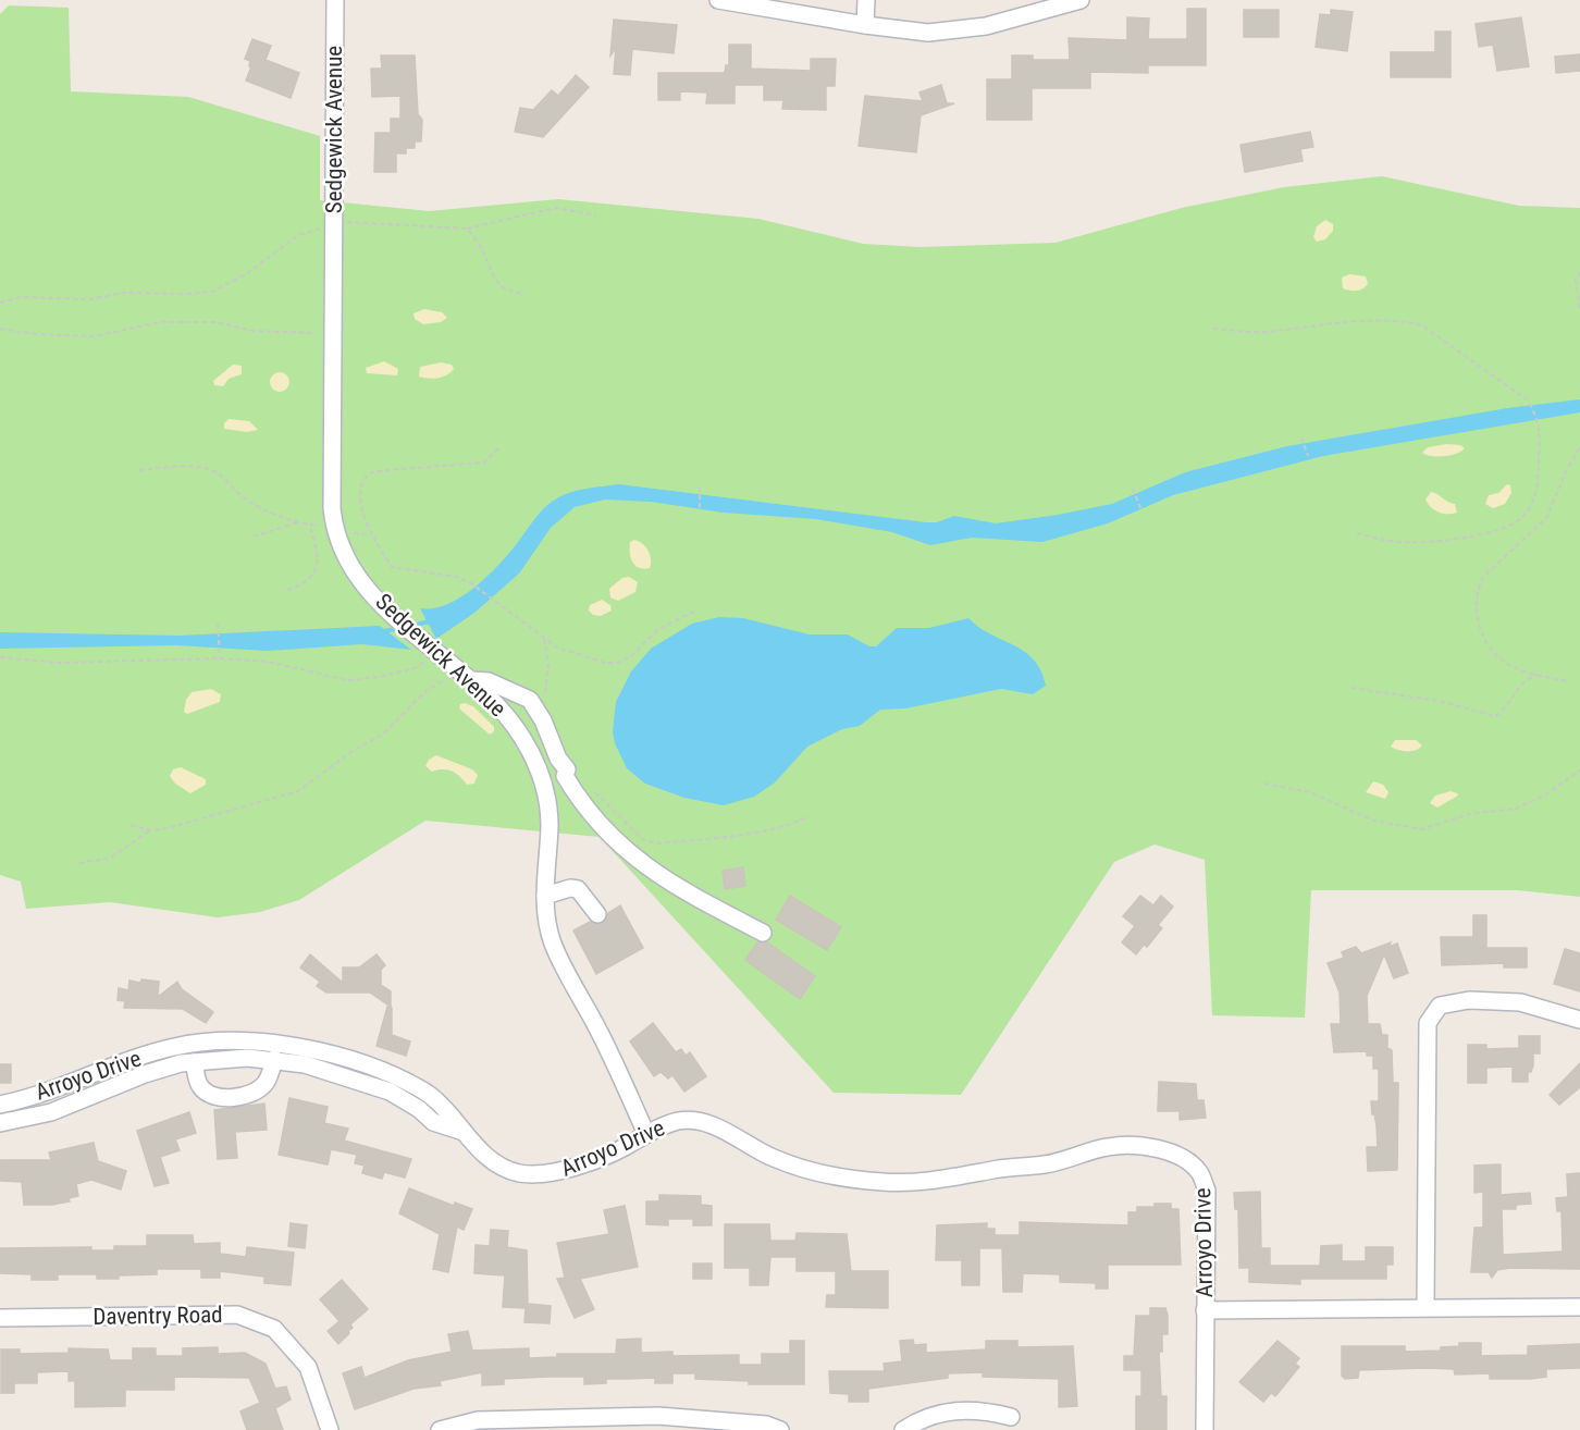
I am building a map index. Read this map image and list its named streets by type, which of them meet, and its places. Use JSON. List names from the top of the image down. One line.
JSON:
{"streets":{"street":["Sedgewick Avenue","Arroyo Drive","Daventry Road"]},"crossings":[["Sedgewick Avenue","Arroyo Drive"]]}
